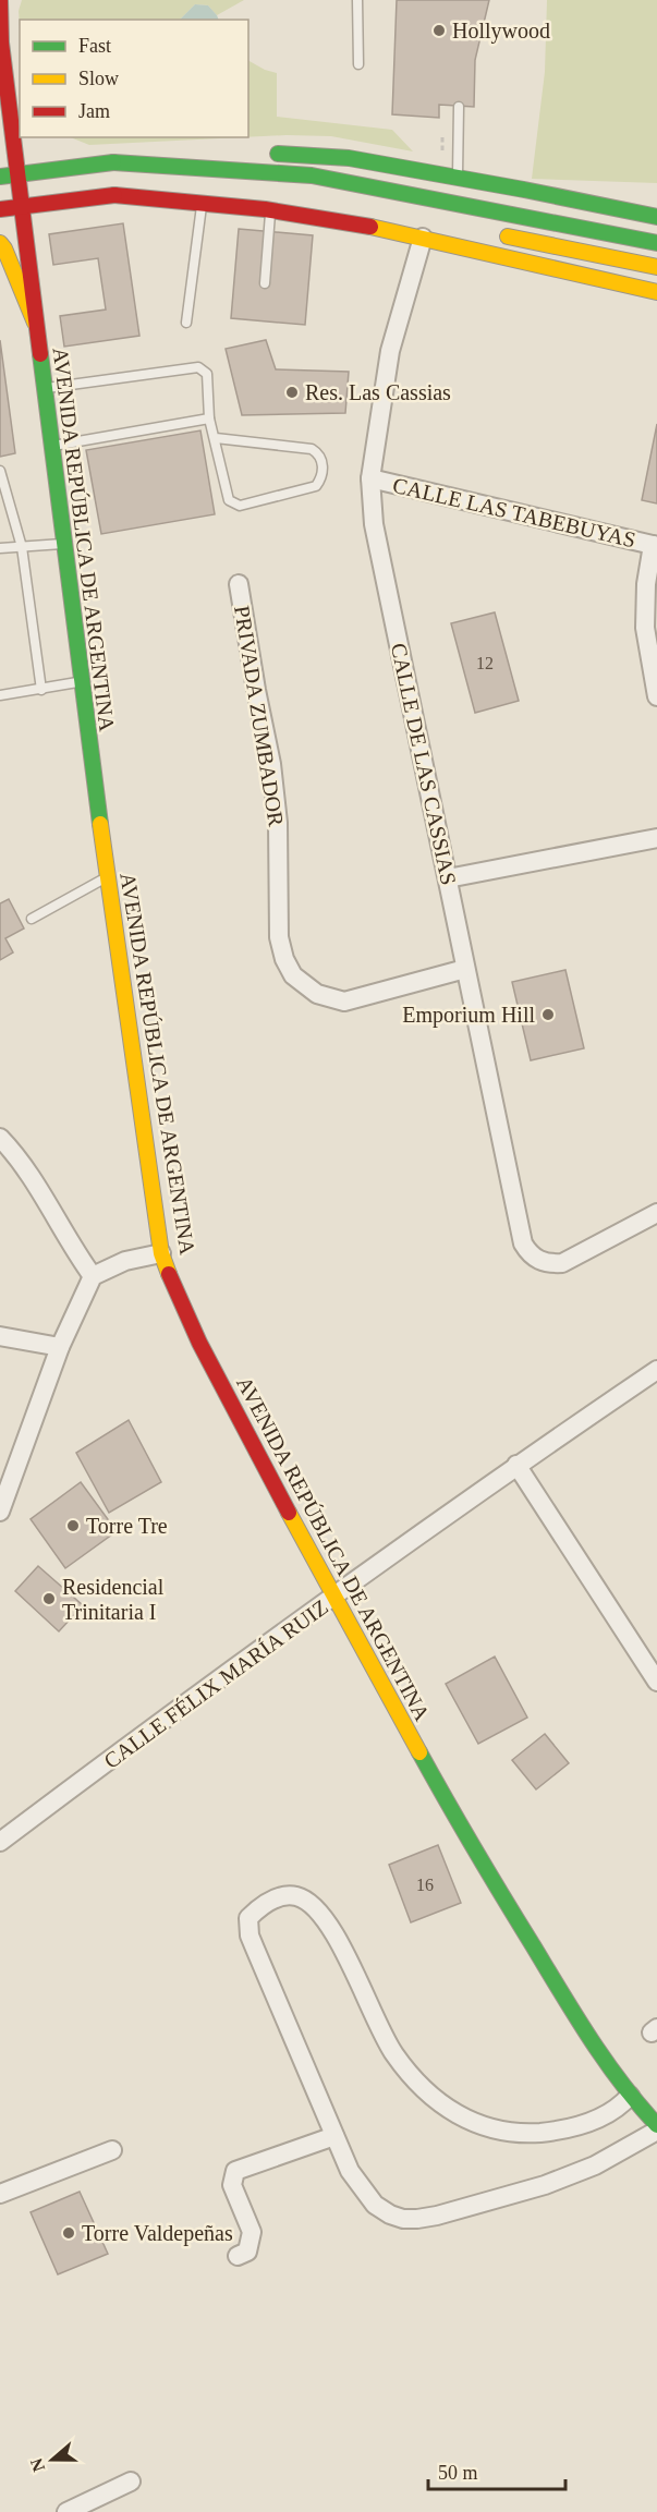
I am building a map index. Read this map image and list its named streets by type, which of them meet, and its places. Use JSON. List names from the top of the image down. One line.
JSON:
{"streets":{"main road":["AVENIDA REPÚBLICA DE ARGENTINA"],"street":["CALLE LAS TABEBUYAS","PRIVADA ZUMBADOR","CALLE DE LAS CASSIAS","CALLE FÉLIX MARÍA RUIZ"]},"crossings":[["CALLE LAS TABEBUYAS","CALLE DE LAS CASSIAS"],["AVENIDA REPÚBLICA DE ARGENTINA","CALLE FÉLIX MARÍA RUIZ"],["PRIVADA ZUMBADOR","CALLE DE LAS CASSIAS"]],"places":["Hollywood","Res. Las Cassias","Emporium Hill","Torre Tre","Residencial Trinitaria I","Torre Valdepeñas"],"house_numbers":["12","16"],"legend":["Fast","Slow","Jam"],"scale_bar":"50 m","north":"left"}
